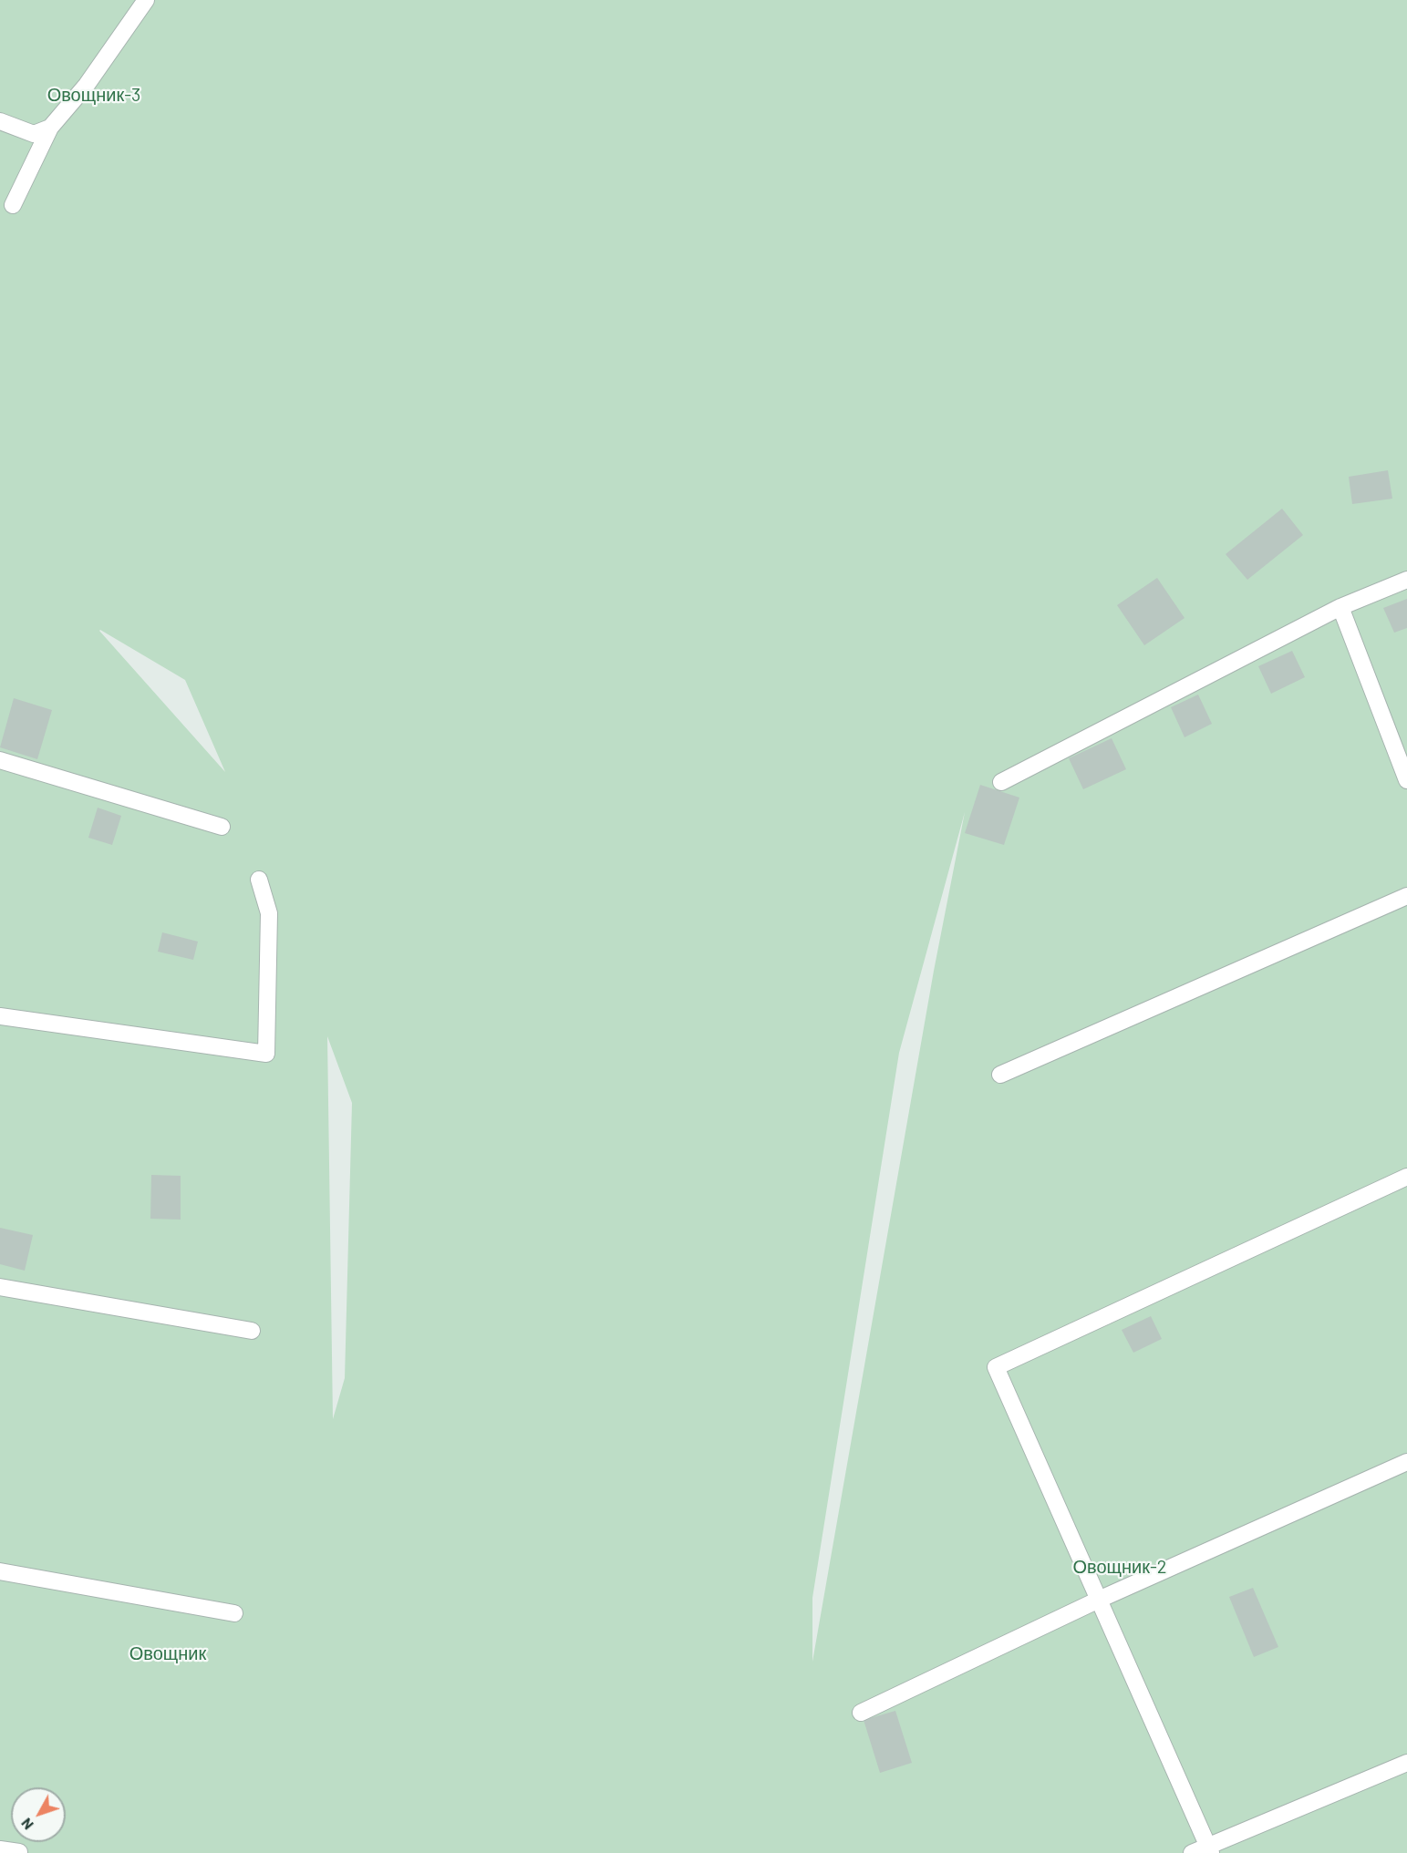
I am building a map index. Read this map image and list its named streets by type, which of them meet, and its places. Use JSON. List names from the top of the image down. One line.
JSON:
{"parks":["Овощник-3","Овощник-2","Овощник"],"north":"bottom left"}
